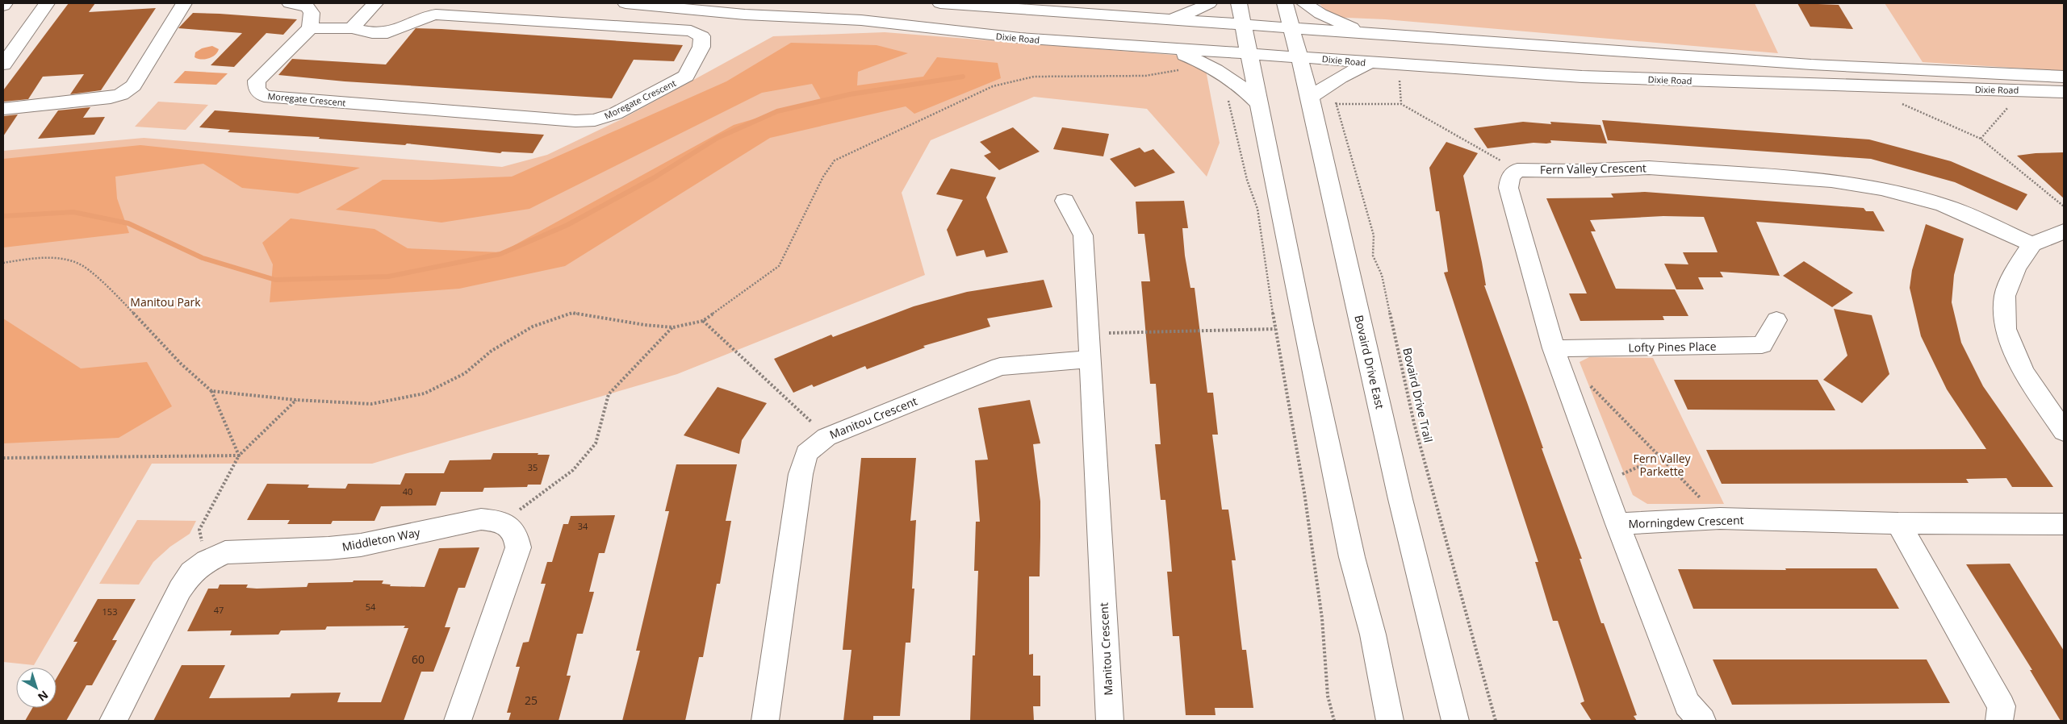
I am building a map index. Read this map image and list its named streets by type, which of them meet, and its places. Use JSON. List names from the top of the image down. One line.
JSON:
{"streets":{"street":["Dixie Road","Moregate Crescent","Fern Valley Crescent","Lofty Pines Place","Bovaird Drive East","Manitou Crescent","Morningdew Crescent","Middleton Way"],"path":["Bovaird Drive Trail"]},"crossings":[["Dixie Road","Bovaird Drive East"]],"parks":["Manitou Park","Fern Valley Parkette"],"house_numbers":["35","40","34","54","47","153","60","25"],"north":"bottom right"}
